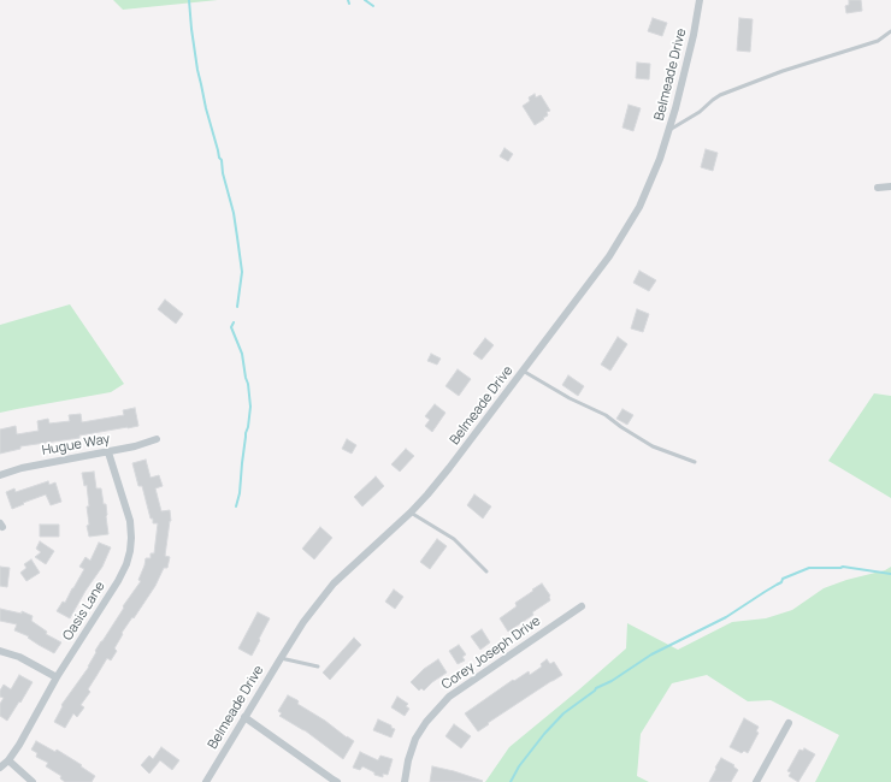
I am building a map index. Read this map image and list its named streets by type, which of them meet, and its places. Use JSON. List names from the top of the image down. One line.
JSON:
{"streets":{"street":["Belmeade Drive","Hugue Way","Oasis Lane","Corey Joseph Drive"]},"crossings":[["Hugue Way","Oasis Lane"]]}
